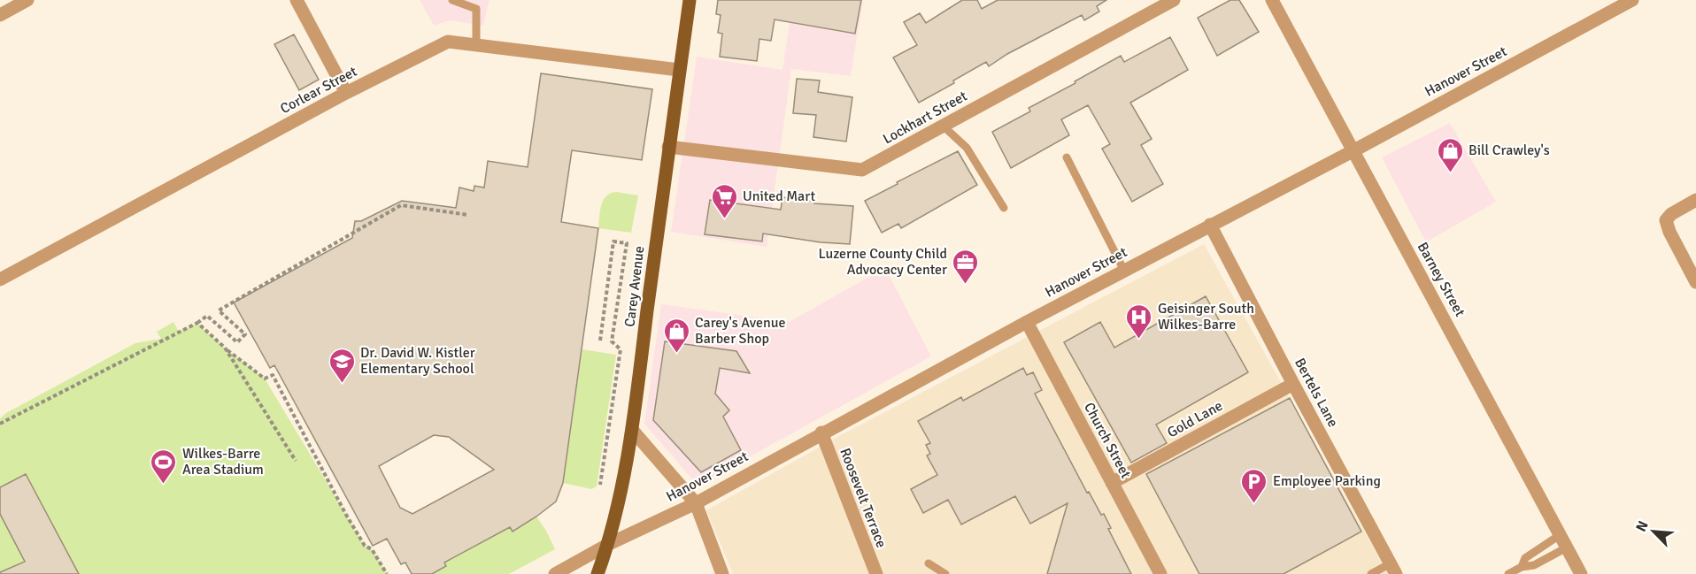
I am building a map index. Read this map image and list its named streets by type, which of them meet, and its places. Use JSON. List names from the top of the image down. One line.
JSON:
{"streets":{"main road":["Carey Avenue"],"street":["Hanover Street","Corlear Street","Lockhart Street","Barney Street","Bertels Lane","Gold Lane","Church Street","Roosevelt Terrace"]},"crossings":[["Hanover Street","Barney Street"],["Hanover Street","Carey Avenue"],["Hanover Street","Bertels Lane"],["Hanover Street","Church Street"],["Hanover Street","Roosevelt Terrace"],["Corlear Street","Carey Avenue"],["Lockhart Street","Carey Avenue"],["Bertels Lane","Gold Lane"],["Gold Lane","Church Street"]],"places":{"shop":["Bill Crawley's","Carey's Avenue Barber Shop"],"supermarket":["United Mart"],"office":["Luzerne County Child Advocacy Center"],"hospital":["Geisinger South Wilkes-Barre"],"school or university":["Dr. David W. Kistler Elementary School"],"sports":["Wilkes-Barre Area Stadium"],"parking":["Employee Parking"]},"north":"top left"}
